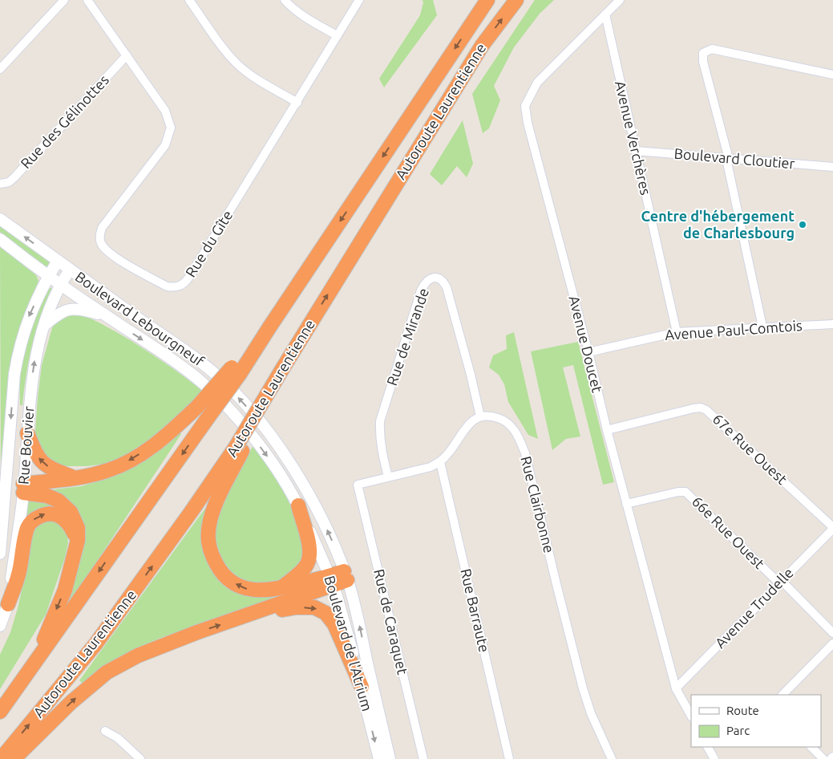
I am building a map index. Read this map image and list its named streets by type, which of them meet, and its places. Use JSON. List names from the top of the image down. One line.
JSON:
{"streets":{"highway":["Autoroute Laurentienne"],"main road":["Boulevard Lebourgneuf","Rue Bouvier","Boulevard de l'Atrium"],"street":["Rue des Gélinottes","Avenue Verchères","Boulevard Cloutier","Rue du Gîte","Avenue Paul-Comtois","Rue de Mirande","Avenue Doucet","67e Rue Ouest","Rue Clairbonne","66e Rue Ouest","Avenue Trudelle","Rue Barraute","Rue de Caraquet"]},"crossings":[["Rue des Gélinottes","Rue du Gîte"],["Avenue Verchères","Boulevard Cloutier"],["Avenue Verchères","Avenue Paul-Comtois"],["Avenue Verchères","Avenue Doucet"],["Boulevard Lebourgneuf","Rue Bouvier"],["Boulevard Lebourgneuf","Boulevard de l'Atrium"],["Avenue Paul-Comtois","Avenue Doucet"],["Rue de Mirande","Rue Clairbonne"],["Rue de Mirande","Rue de Caraquet"],["Avenue Doucet","67e Rue Ouest"],["Avenue Doucet","66e Rue Ouest"],["Avenue Doucet","Avenue Trudelle"],["67e Rue Ouest","Avenue Trudelle"],["66e Rue Ouest","Avenue Trudelle"]],"places":["Centre d'hébergement de Charlesbourg"],"legend":["Route","Parc"]}
